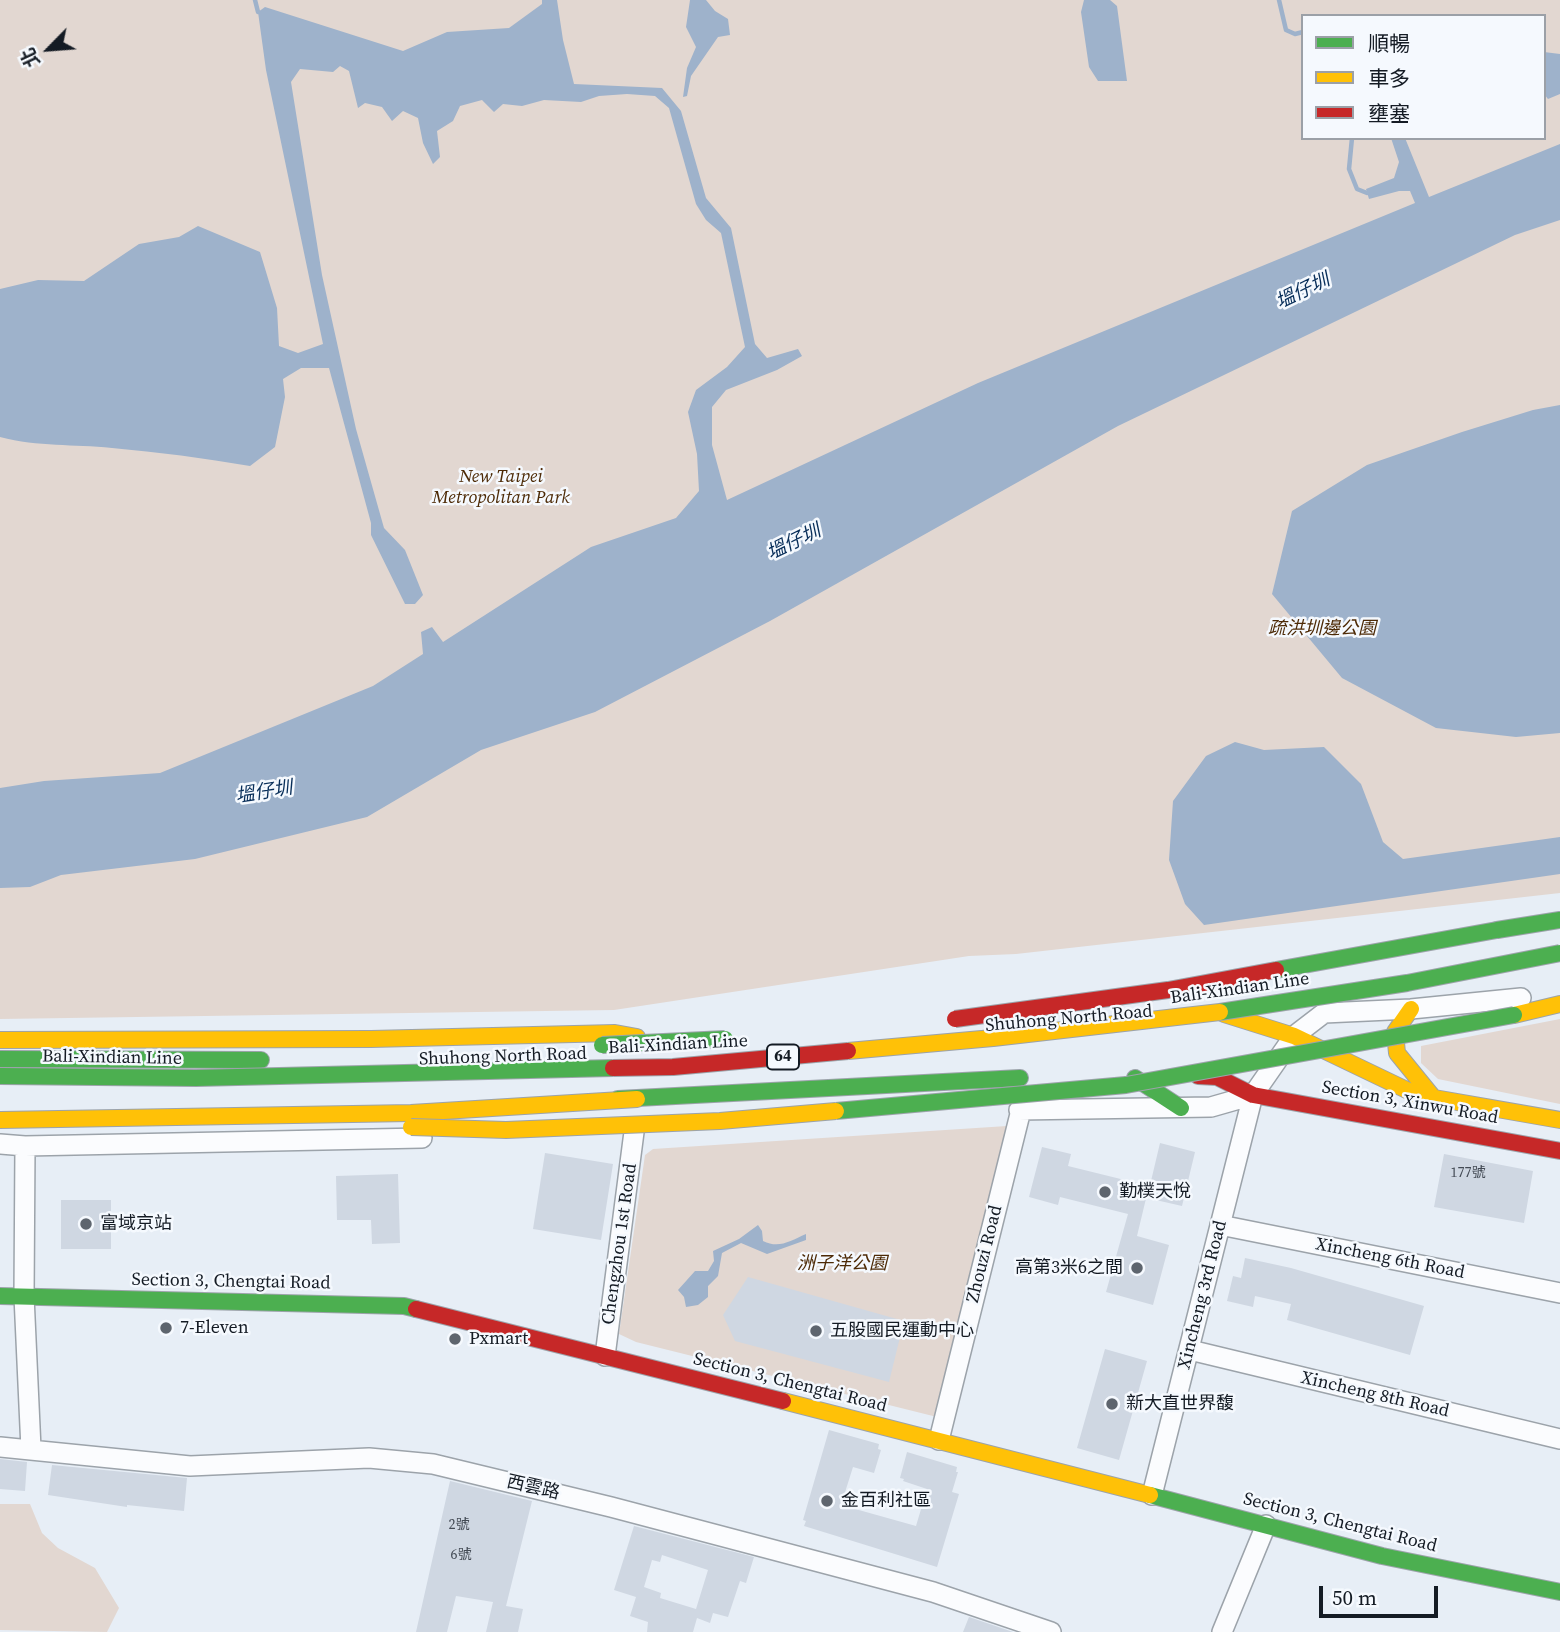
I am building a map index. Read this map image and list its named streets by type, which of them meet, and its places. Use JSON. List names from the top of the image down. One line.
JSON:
{"streets":{"main road":["Bali-Xindian Line","Shuhong North Road","64","Section 3, Xinwu Road","Section 3, Chengtai Road"],"street":["Chengzhou 1st Road","Zhouzi Road","Xincheng 6th Road","Xincheng 3rd Road","Xincheng 8th Road","西雲路"]},"crossings":[["Shuhong North Road","Section 3, Xinwu Road"],["Section 3, Xinwu Road","Xincheng 3rd Road"],["Chengzhou 1st Road","Section 3, Chengtai Road"],["Zhouzi Road","Section 3, Chengtai Road"],["Xincheng 6th Road","Xincheng 3rd Road"],["Section 3, Chengtai Road","Xincheng 3rd Road"],["Xincheng 3rd Road","Xincheng 8th Road"]],"water":["塭仔圳"],"parks":["New Taipei Metropolitan Park","疏洪圳邊公園","洲子洋公園"],"places":["勤樸天悅","富域京站","高第3米6之間","7-Eleven","五股國民運動中心","Pxmart","新大直世界馥","金百利社區"],"house_numbers":["177號","2號","6號"],"legend":["順暢","車多","壅塞"],"scale_bar":"50 m","north":"bottom left"}
